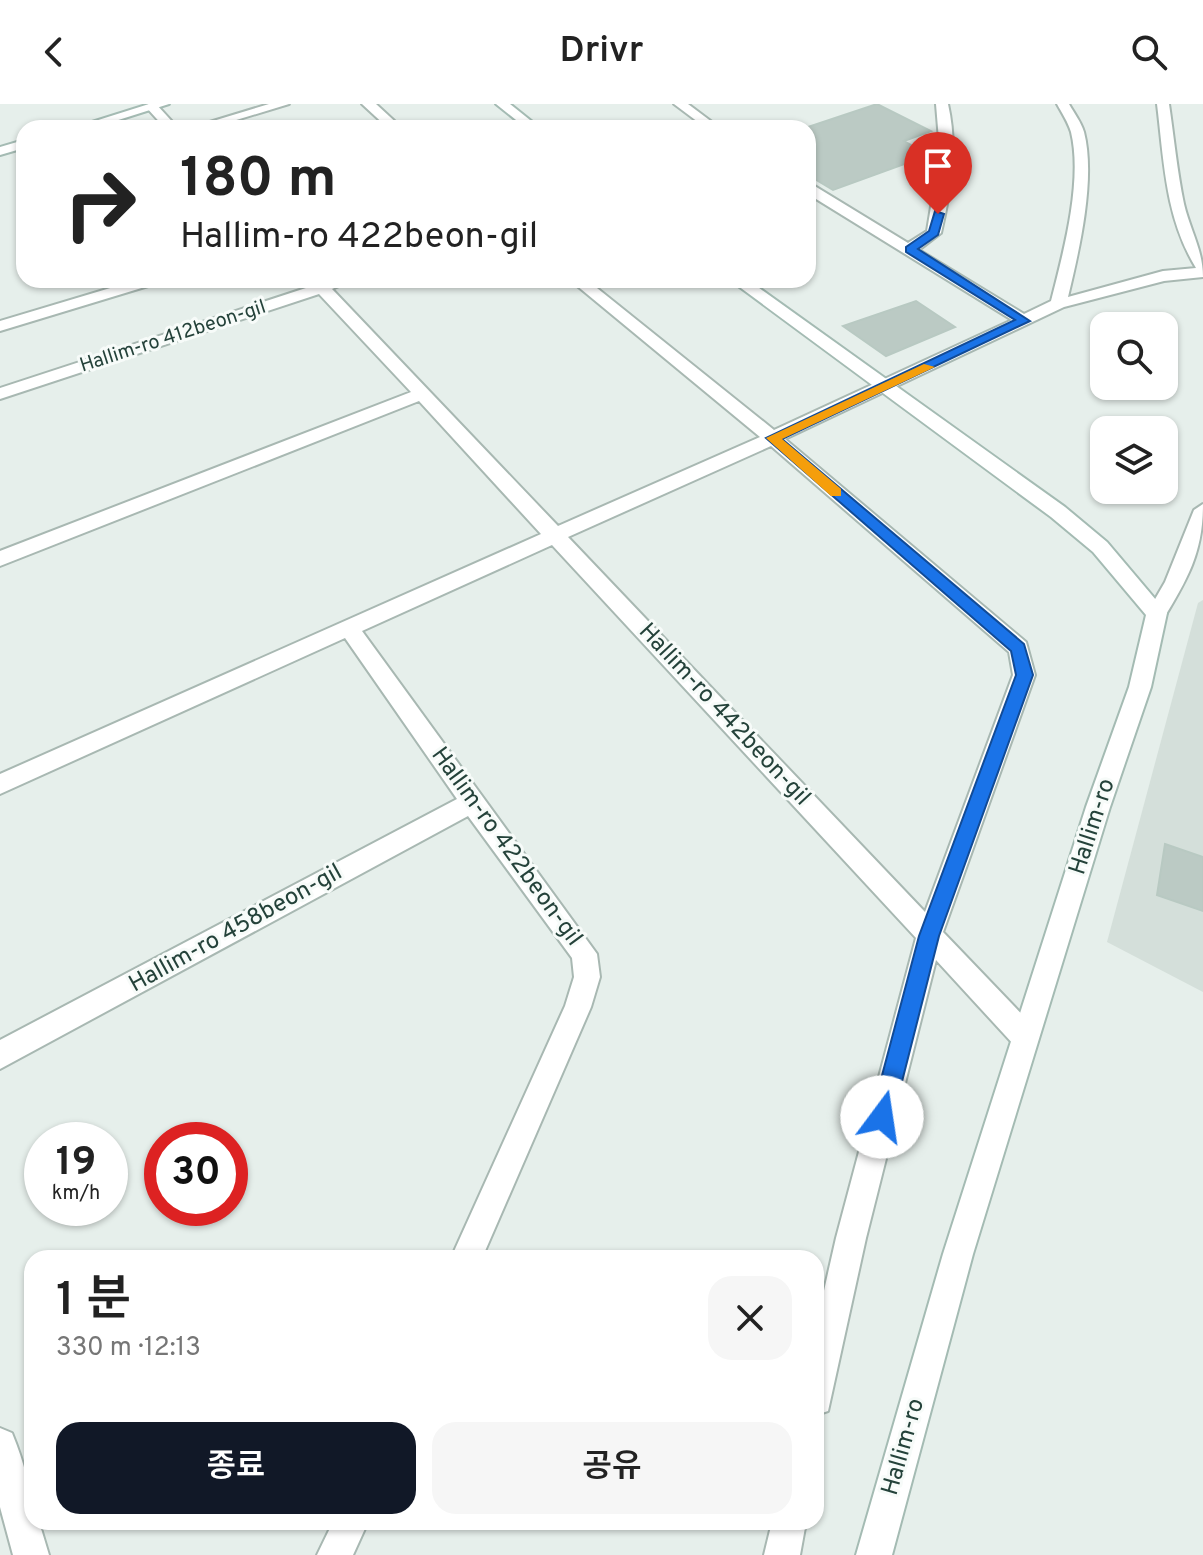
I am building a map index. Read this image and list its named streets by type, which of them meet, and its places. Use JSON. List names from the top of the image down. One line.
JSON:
{"streets":{"street":["Hallim-ro 412beon-gil","Hallim-ro 442beon-gil","Hallim-ro","Hallim-ro 422beon-gil","Hallim-ro 458beon-gil"]},"crossings":[["Hallim-ro 442beon-gil","Hallim-ro"],["Hallim-ro 422beon-gil","Hallim-ro 458beon-gil"]],"page":{"header":"Drivr","turn":["180 m","Hallim-ro 422beon-gil"],"speed":"19 km/h","limit":"30","heading":["1 분","330 m · 12:13"],"buttons":["종료","공유"]}}
